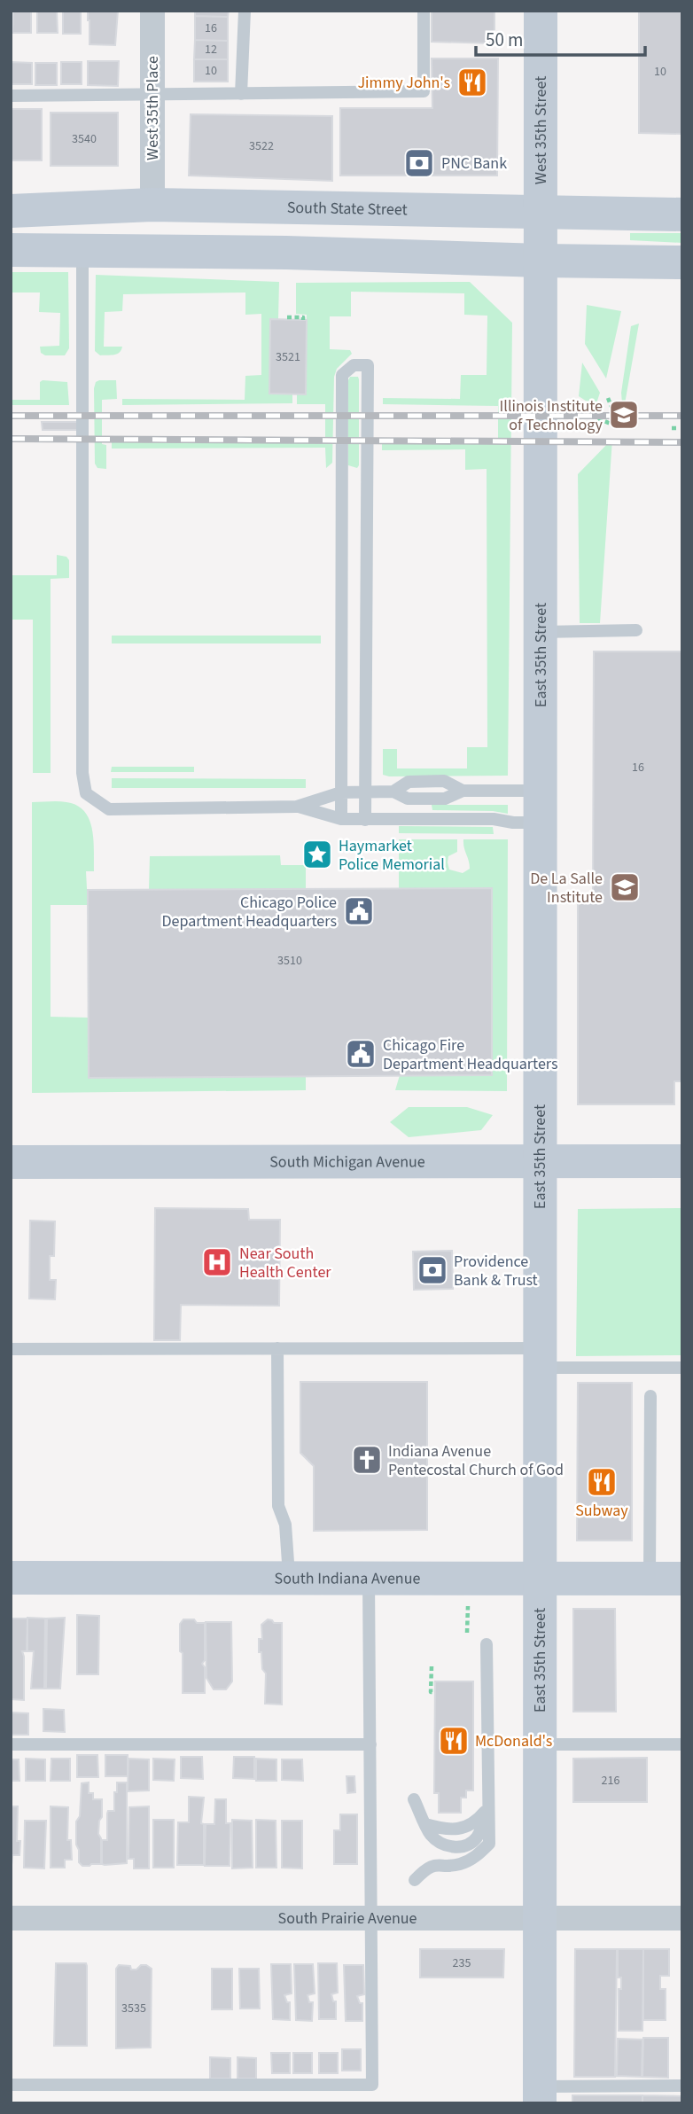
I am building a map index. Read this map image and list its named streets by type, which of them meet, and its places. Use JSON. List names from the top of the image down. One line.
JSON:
{"streets":{"main road":["West 35th Street","South State Street","East 35th Street","South Michigan Avenue","South Indiana Avenue"],"street":["West 35th Place","South Prairie Avenue"]},"crossings":[["West 35th Place","South State Street"],["West 35th Street","South State Street"],["West 35th Street","East 35th Street"],["South State Street","East 35th Street"],["East 35th Street","South Michigan Avenue"],["East 35th Street","South Indiana Avenue"],["East 35th Street","South Prairie Avenue"]],"places":{"restaurant":["Jimmy John's","Subway","McDonald's"],"bank":["PNC Bank","Providence Bank & Trust"],"school or university":["Illinois Institute of Technology","De La Salle Institute"],"place":["Haymarket Police Memorial"],"public building":["Chicago Police Department Headquarters","Chicago Fire Department Headquarters"],"hospital":["Near South Health Center"],"church":["Indiana Avenue Pentecostal Church of God"]},"house_numbers":["16","12","10","10","3540","3522","3521","16","3510","216","235","3535"],"scale_bar":"50 m"}
